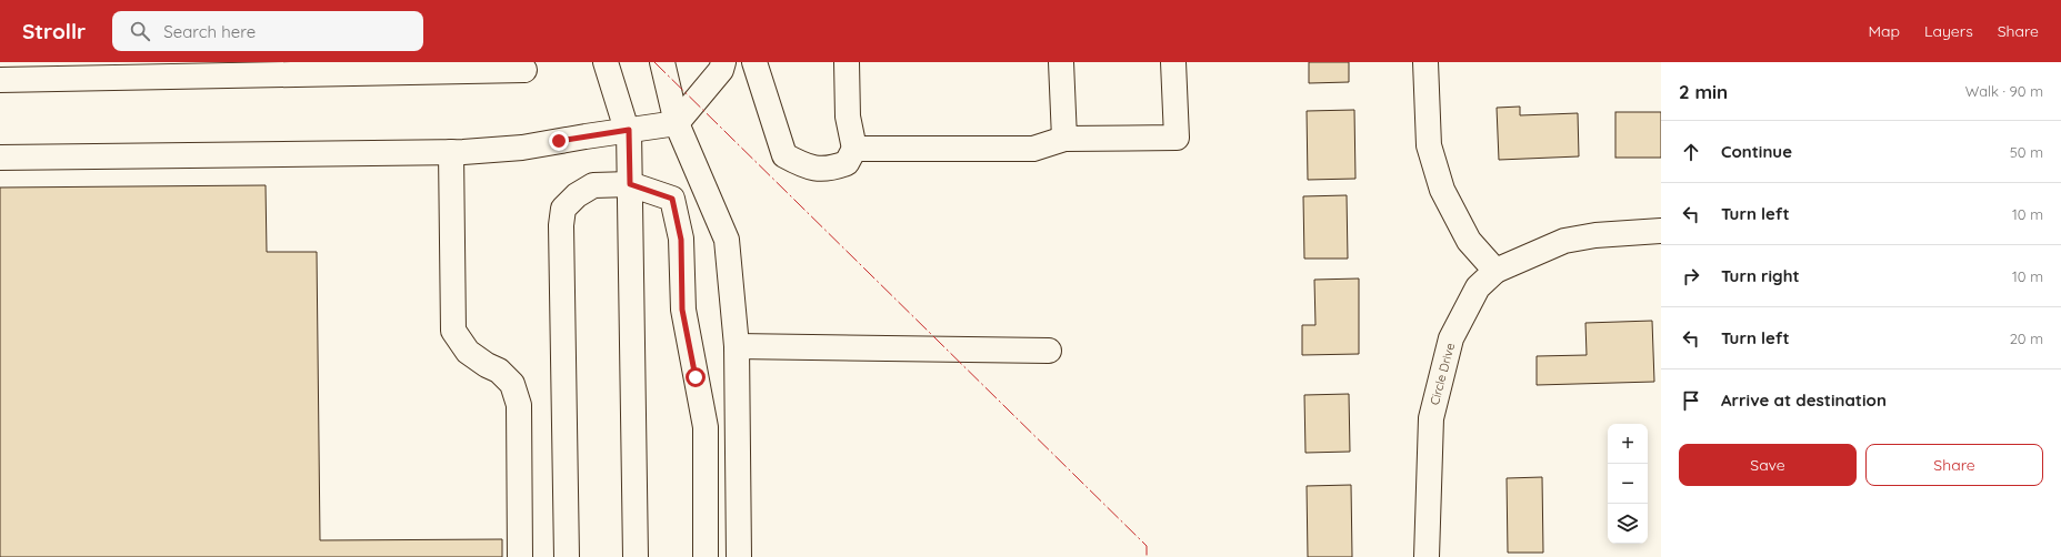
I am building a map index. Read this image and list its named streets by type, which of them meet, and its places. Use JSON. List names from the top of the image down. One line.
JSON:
{"streets":{"street":["Circle Drive"]},"page":{"header":"Strollr","search":"Search here","nav":["Map","Layers","Share"],"heading":["2 min","Walk · 90 m"],"list":[["Continue","50 m"],["Turn left","10 m"],["Turn right","10 m"],["Turn left","20 m"],"Arrive at destination"],"map_buttons":["+","−"],"buttons":["Save","Share"]}}
